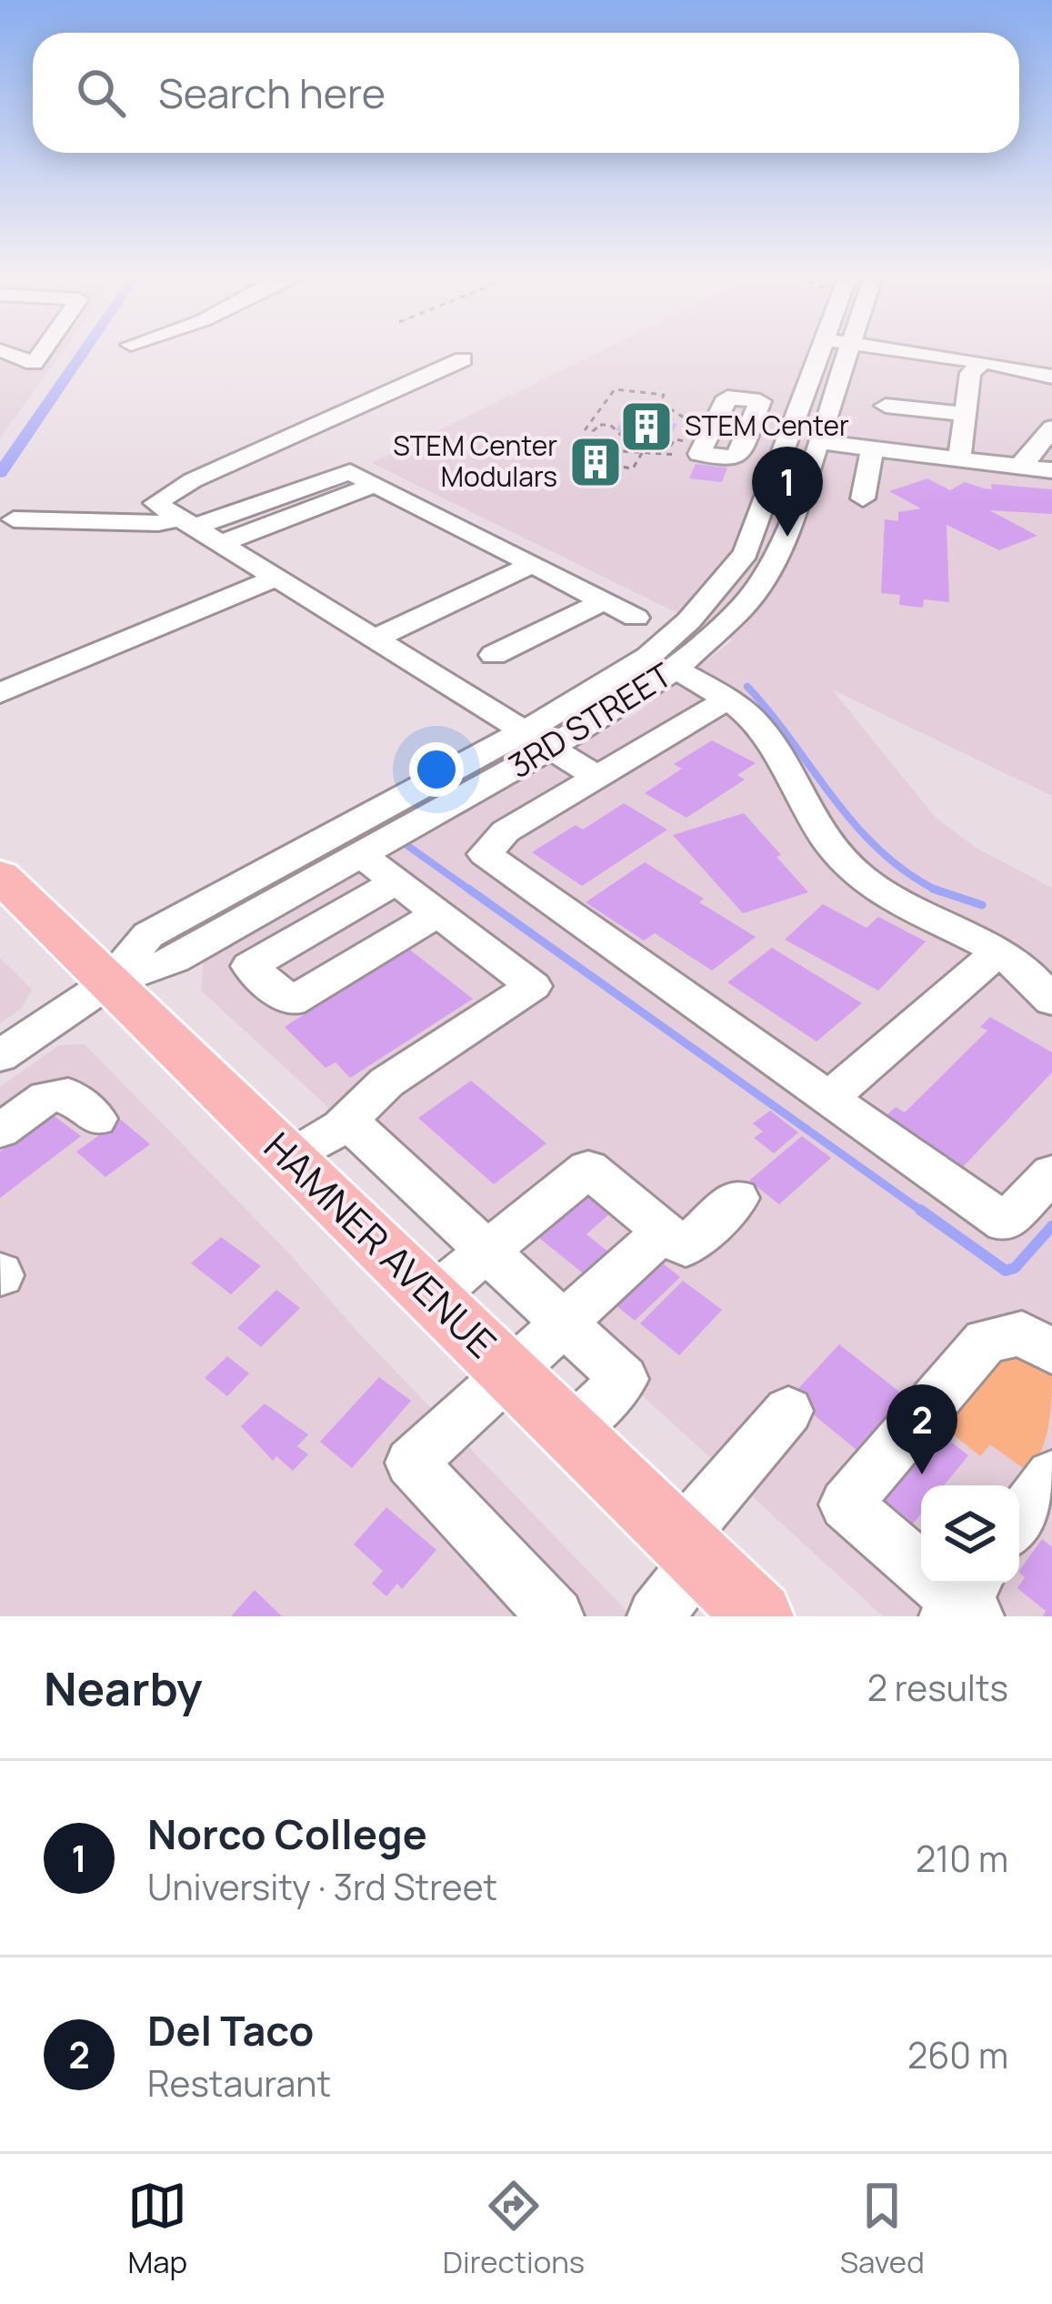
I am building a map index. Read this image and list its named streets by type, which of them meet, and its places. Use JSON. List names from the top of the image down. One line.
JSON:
{"streets":{"main road":["HAMNER AVENUE"],"street":["3RD STREET"]},"crossings":[["3RD STREET","HAMNER AVENUE"]],"places":{"building":["STEM Center","STEM Center Modulars"]},"page":{"search":"Search here","pins":["1","2"],"heading":["Nearby","2 results"],"list":[{"mark":"1","name":"Norco College","note":"University · 3rd Street","value":"210 m"},{"mark":"2","name":"Del Taco","note":"Restaurant","value":"260 m"}],"nav":["Map","Directions","Saved"]}}
